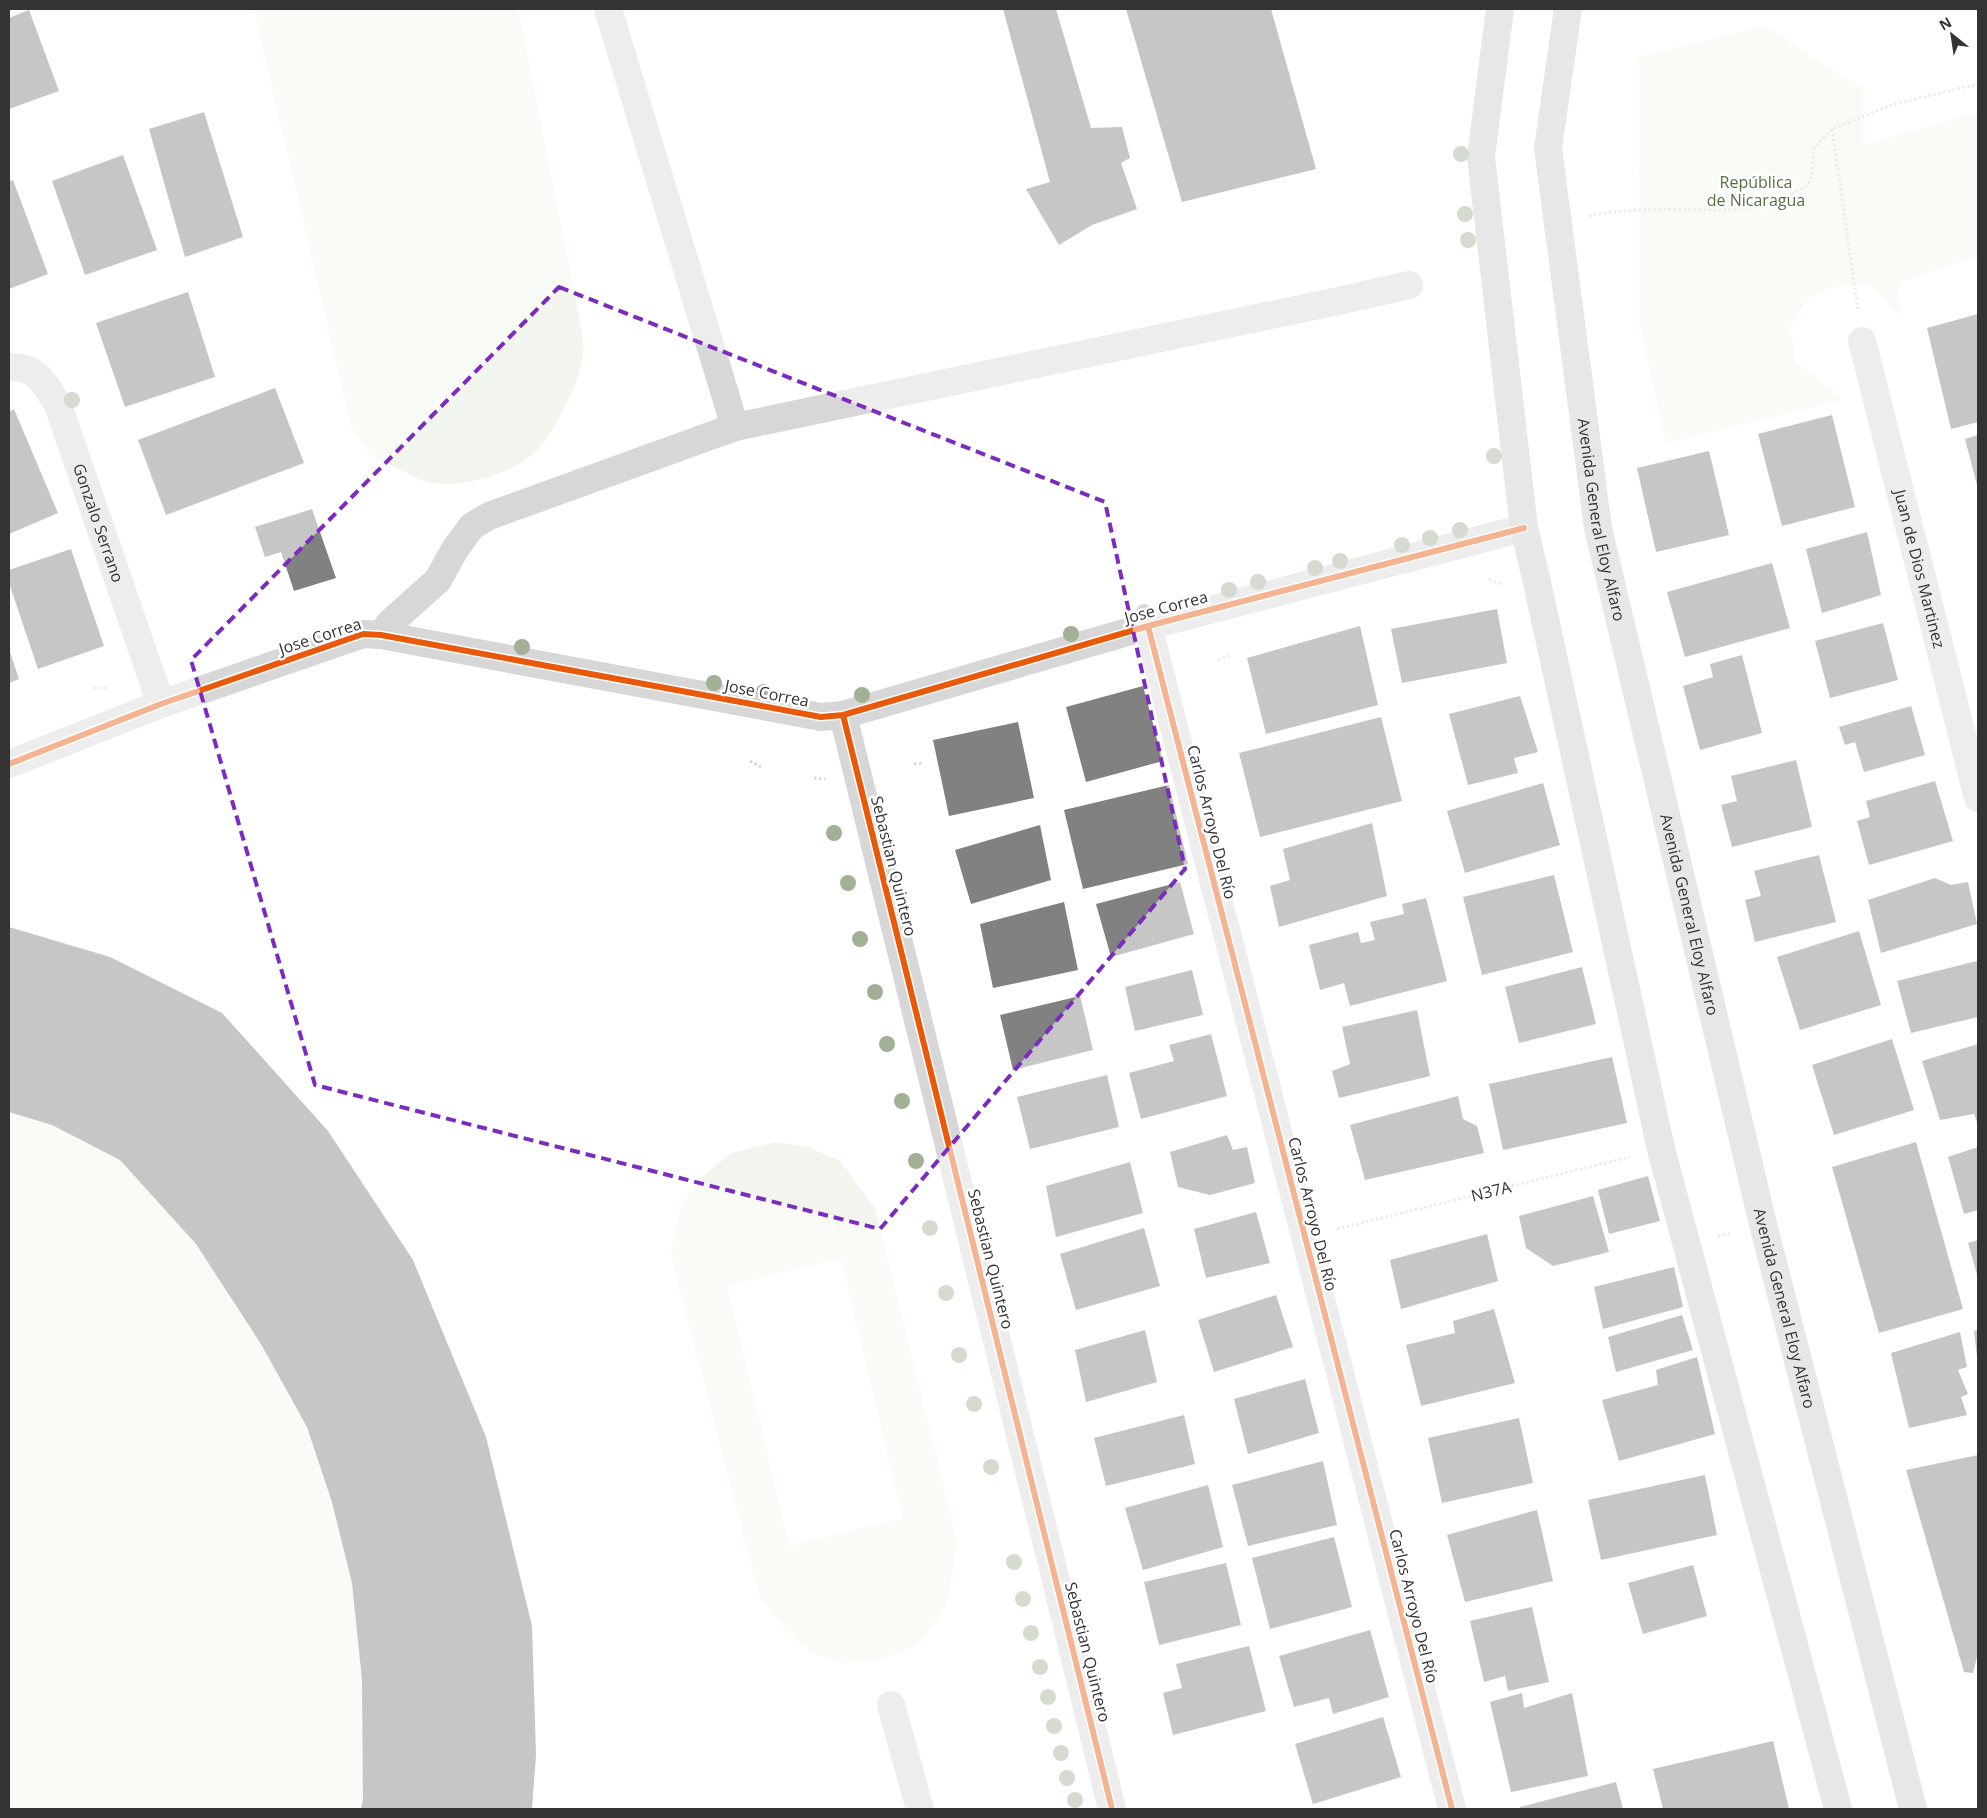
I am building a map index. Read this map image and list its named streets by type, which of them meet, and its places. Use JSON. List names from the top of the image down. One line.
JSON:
{"streets":{"main road":["Avenida General Eloy Alfaro"],"street":["Gonzalo Serrano","Juan de Dios Martinez","Jose Correa","Carlos Arroyo Del Río","Sebastian Quintero"],"path":["N37A"]},"crossings":[["Gonzalo Serrano","Jose Correa"],["Jose Correa","Carlos Arroyo Del Río"],["Jose Correa","Sebastian Quintero"]],"parks":["República de Nicaragua"],"north":"top left"}
